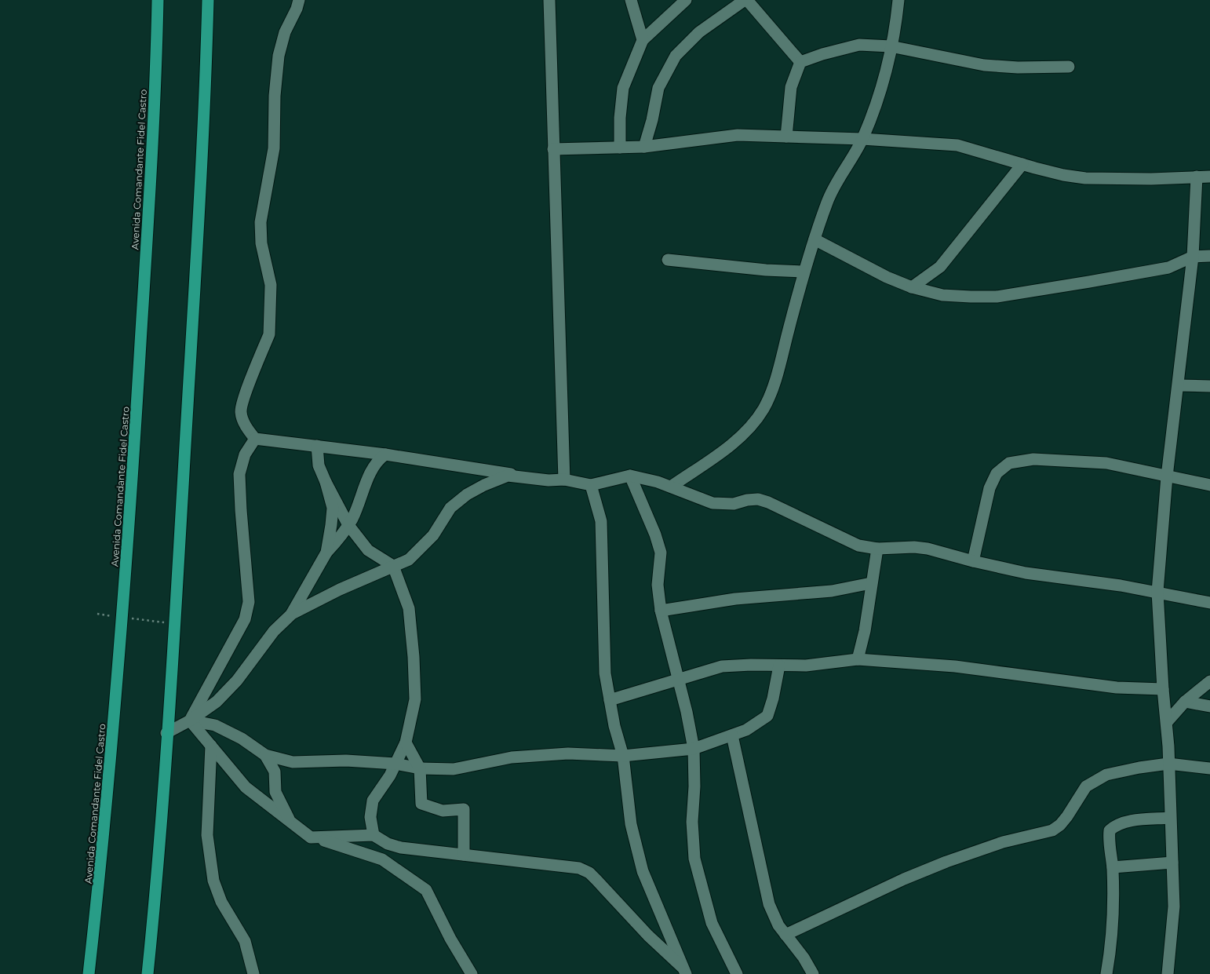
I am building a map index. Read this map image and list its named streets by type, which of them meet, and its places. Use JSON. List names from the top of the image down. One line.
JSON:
{"streets":{"highway":["Avenida Comandante Fidel Castro"]}}
